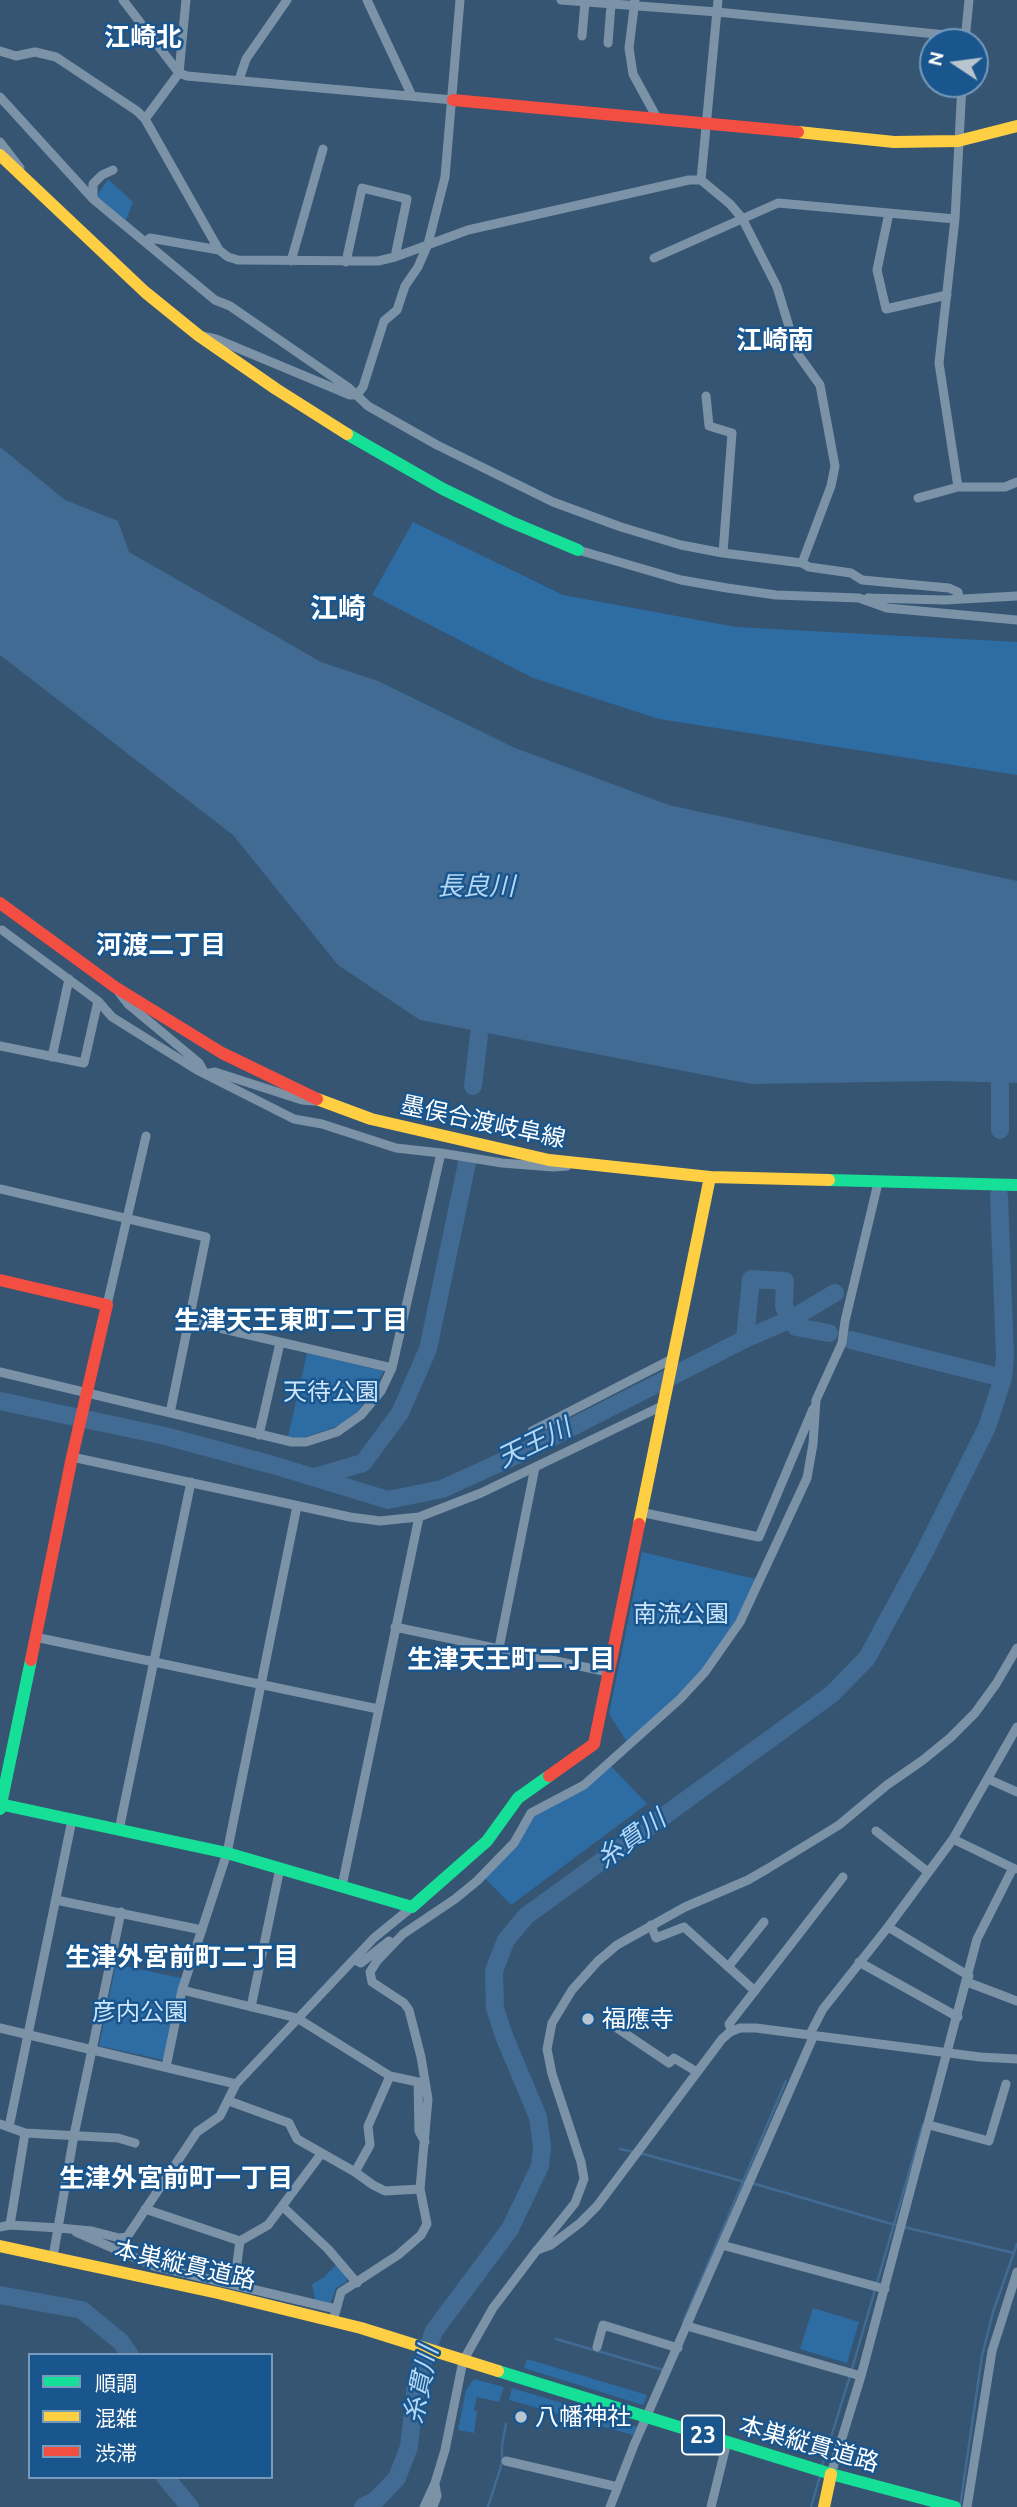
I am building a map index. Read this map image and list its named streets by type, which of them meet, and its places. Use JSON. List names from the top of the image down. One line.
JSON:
{"streets":{"street":["墨俣合渡岐阜線","本巣縦貫道路","23"]},"crossings":[["本巣縦貫道路","23"]],"districts":["江崎北","江崎南","江崎","河渡二丁目","生津天王東町二丁目","生津天王町二丁目","生津外宮前町二丁目","生津外宮前町一丁目"],"water":["長良川","天王川","糸貫川"],"parks":["天待公園","南流公園","彦内公園"],"places":["福應寺","八幡神社"],"legend":["順調","混雑","渋滞"],"north":"left"}
